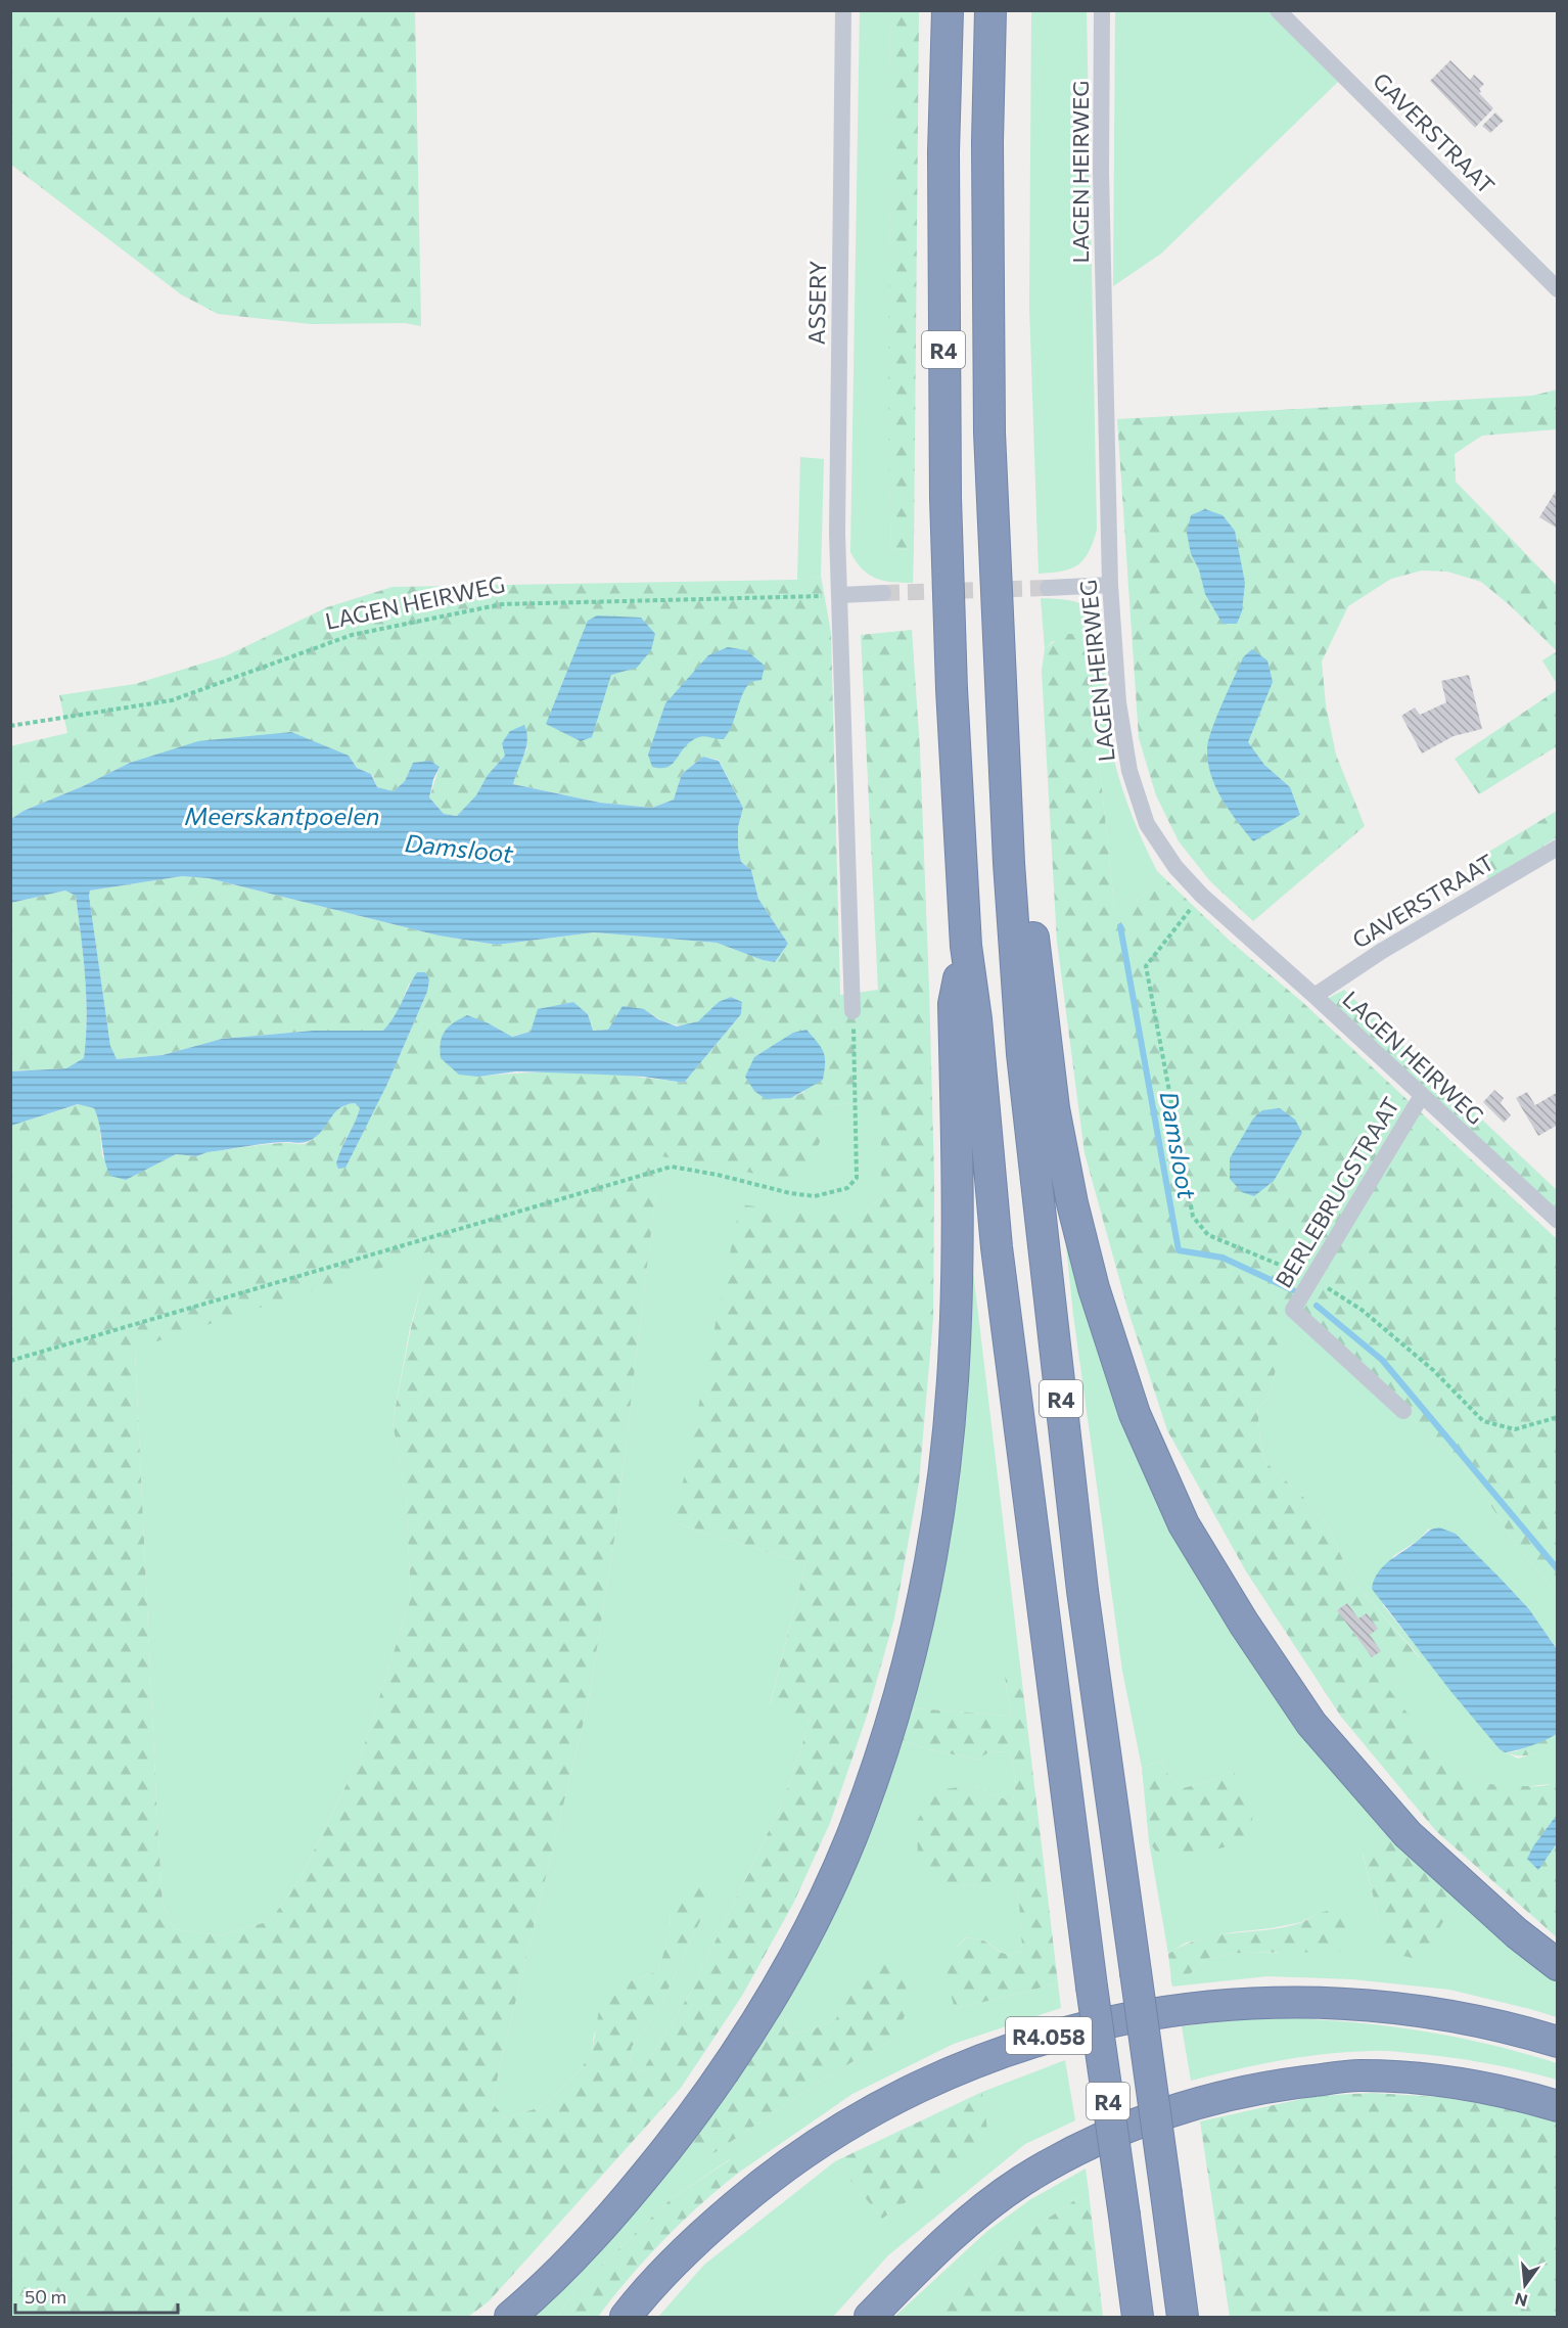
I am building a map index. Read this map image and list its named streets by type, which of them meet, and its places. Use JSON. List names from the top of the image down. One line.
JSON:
{"streets":{"highway":["R4","R4.058"],"street":["GAVERSTRAAT","LAGEN HEIRWEG","ASSERY","BERLEBRUGSTRAAT"]},"crossings":[["GAVERSTRAAT","LAGEN HEIRWEG"],["LAGEN HEIRWEG","ASSERY"],["LAGEN HEIRWEG","BERLEBRUGSTRAAT"]],"water":["Meerskantpoelen","Damsloot"],"scale_bar":"50 m","north":"bottom"}
